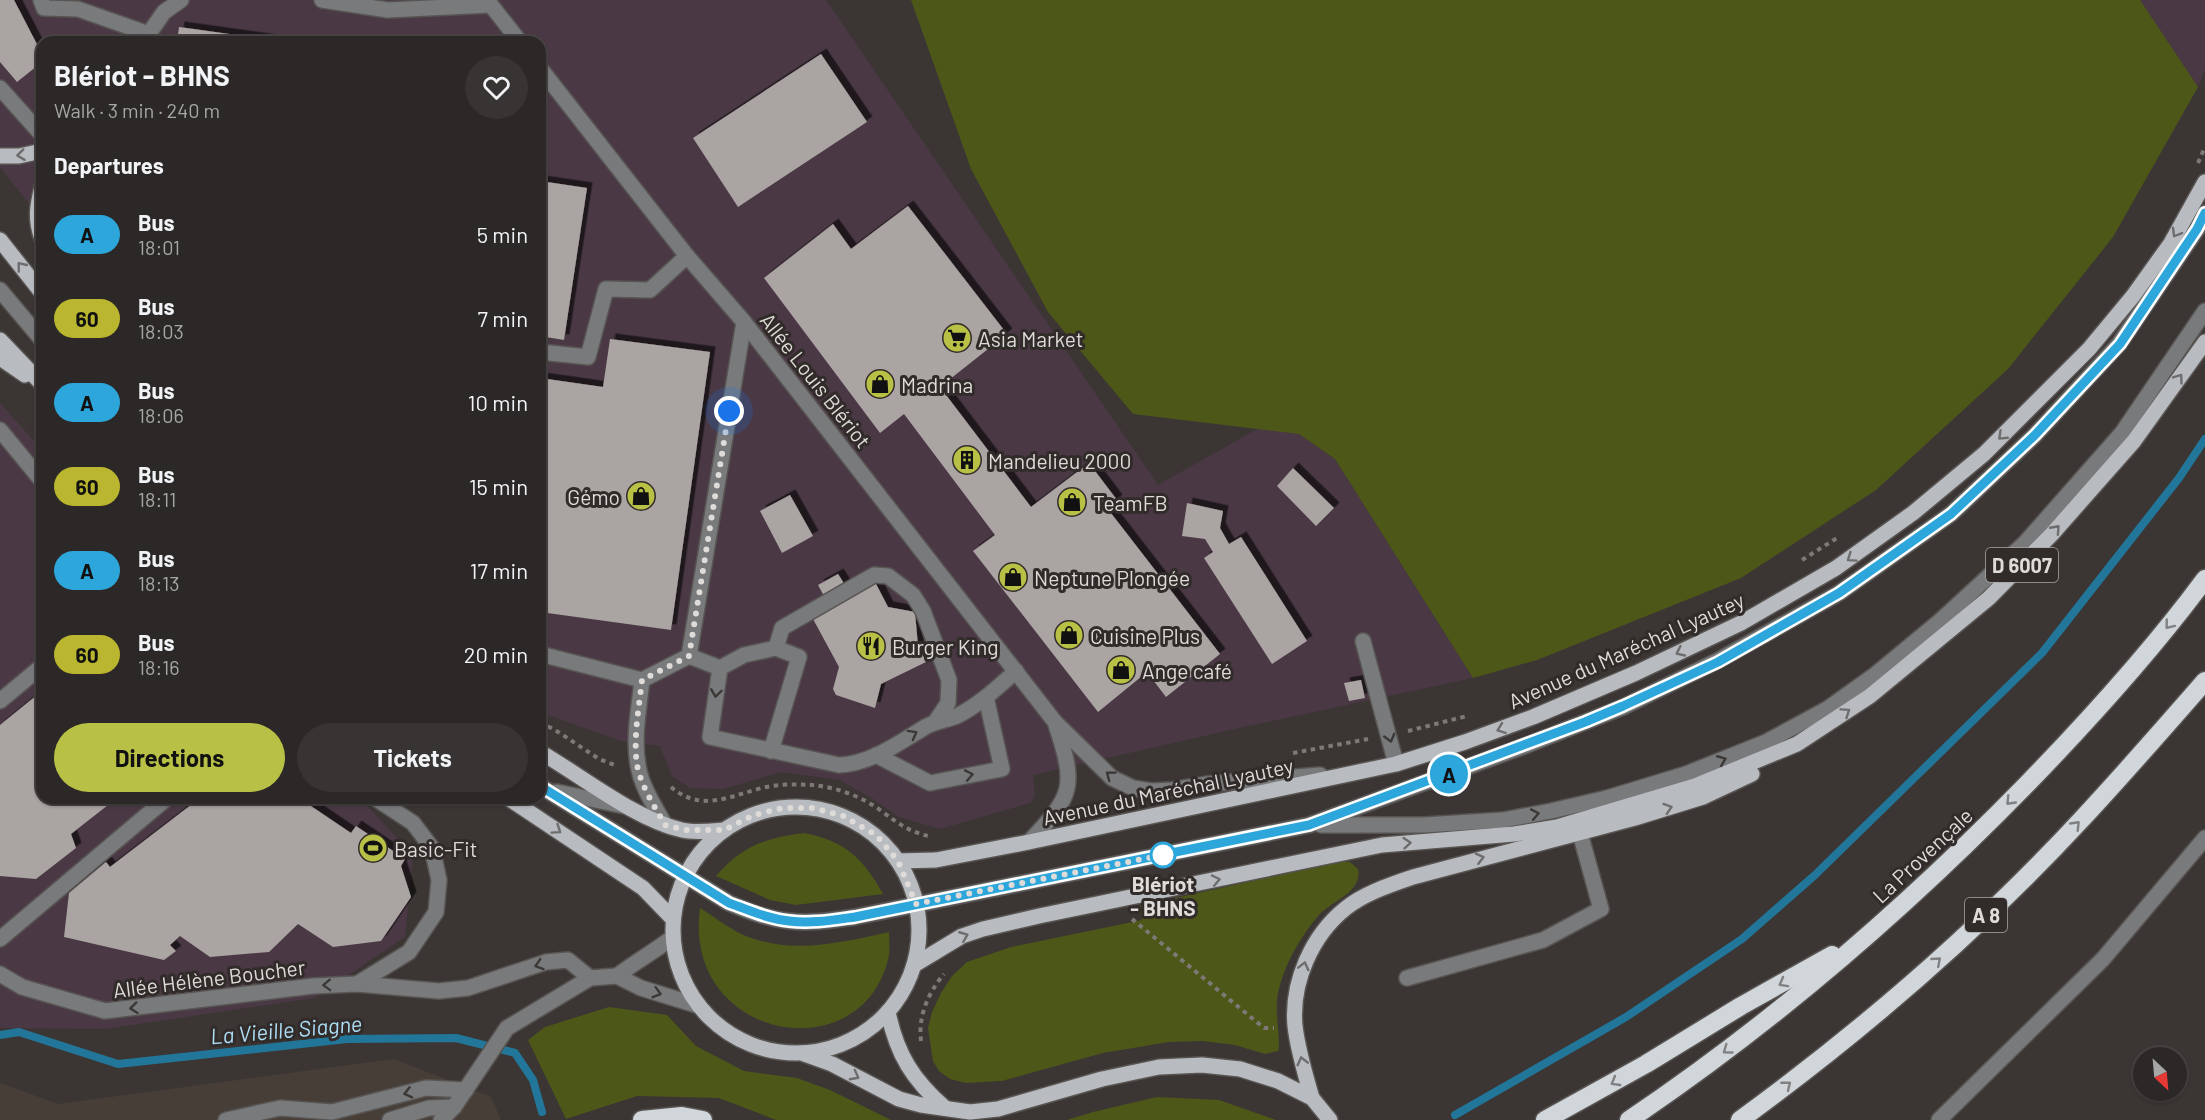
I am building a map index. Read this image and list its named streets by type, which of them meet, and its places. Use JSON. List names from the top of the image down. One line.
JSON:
{"streets":{"highway":["La Provençale","A 8"],"main road":["D 6007","Avenue du Maréchal Lyautey"],"street":["Allée Louis Blériot","Allée Hélène Boucher"]},"water":["La Vieille Siagne"],"places":{"supermarket":["Asia Market"],"shop":["Madrina","Gémo","TeamFB","Neptune Plongée","Cuisine Plus","Ange café"],"building":["Mandelieu 2000"],"restaurant":["Burger King"],"sports":["Basic-Fit"],"other":["Blériot - BHNS"]},"lines":["bus line A"],"north":"bottom right","page":{"on_map":"A","heading":[["Blériot - BHNS","Walk · 3 min · 240 m"],"Departures"],"list":[{"mark":"A","name":"Bus","note":"18:01","value":"5 min"},{"mark":"60","name":"Bus","note":"18:03","value":"7 min"},{"mark":"A","name":"Bus","note":"18:06","value":"10 min"},{"mark":"60","name":"Bus","note":"18:11","value":"15 min"},{"mark":"A","name":"Bus","note":"18:13","value":"17 min"},{"mark":"60","name":"Bus","note":"18:16","value":"20 min"}],"buttons":["Directions","Tickets"]}}
